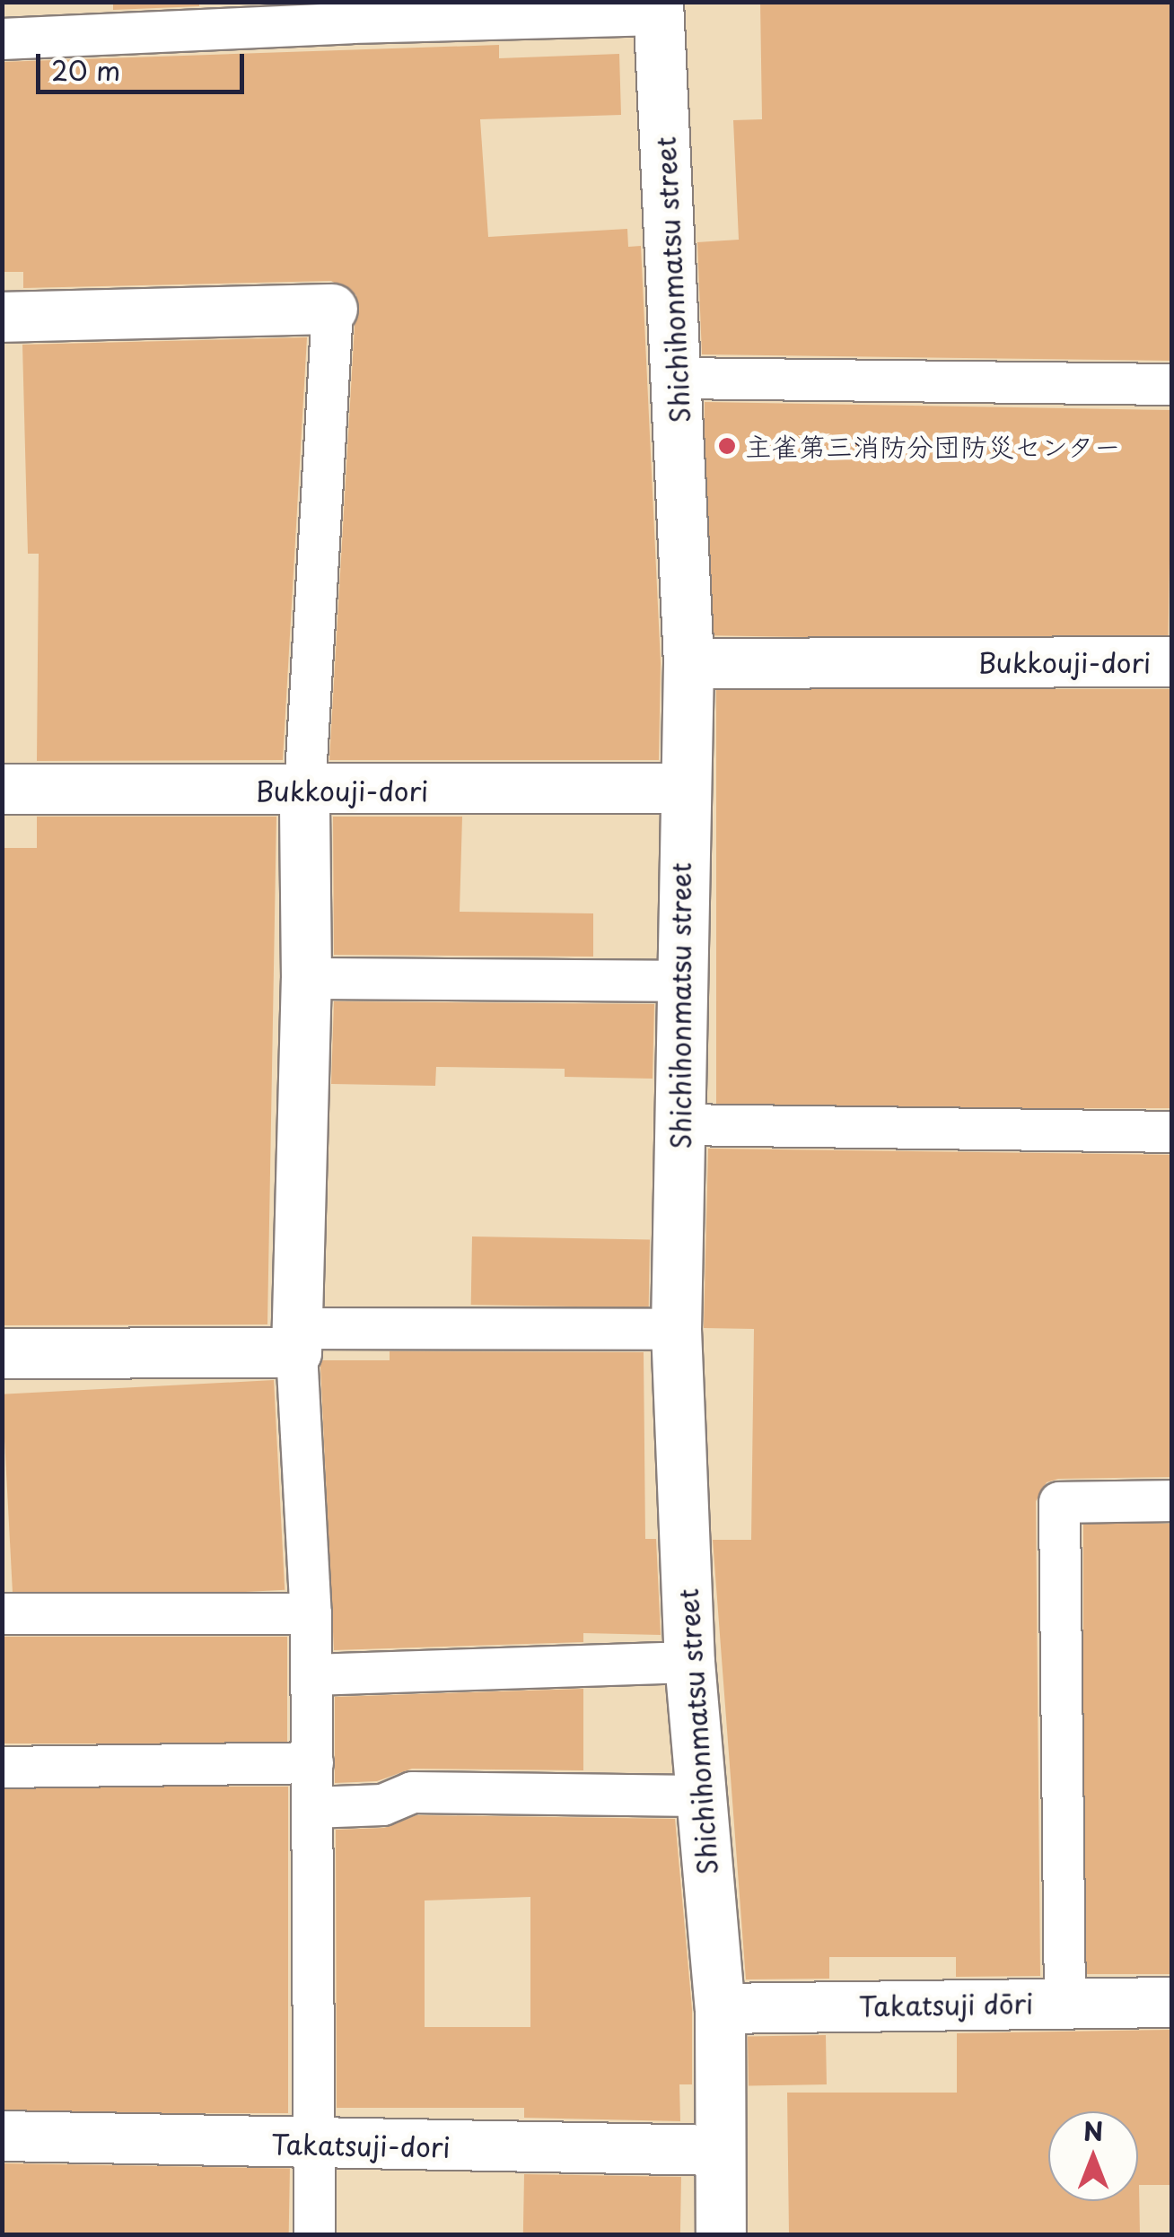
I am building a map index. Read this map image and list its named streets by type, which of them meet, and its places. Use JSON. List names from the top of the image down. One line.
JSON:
{"streets":{"street":["Shichihonmatsu street","Bukkouji-dori","Takatsuji dōri","Takatsuji-dori"]},"crossings":[["Shichihonmatsu street","Bukkouji-dori"],["Shichihonmatsu street","Takatsuji dōri"]],"places":["主雀第三消防分団防災センター"],"scale_bar":"20 m","north":"top"}
